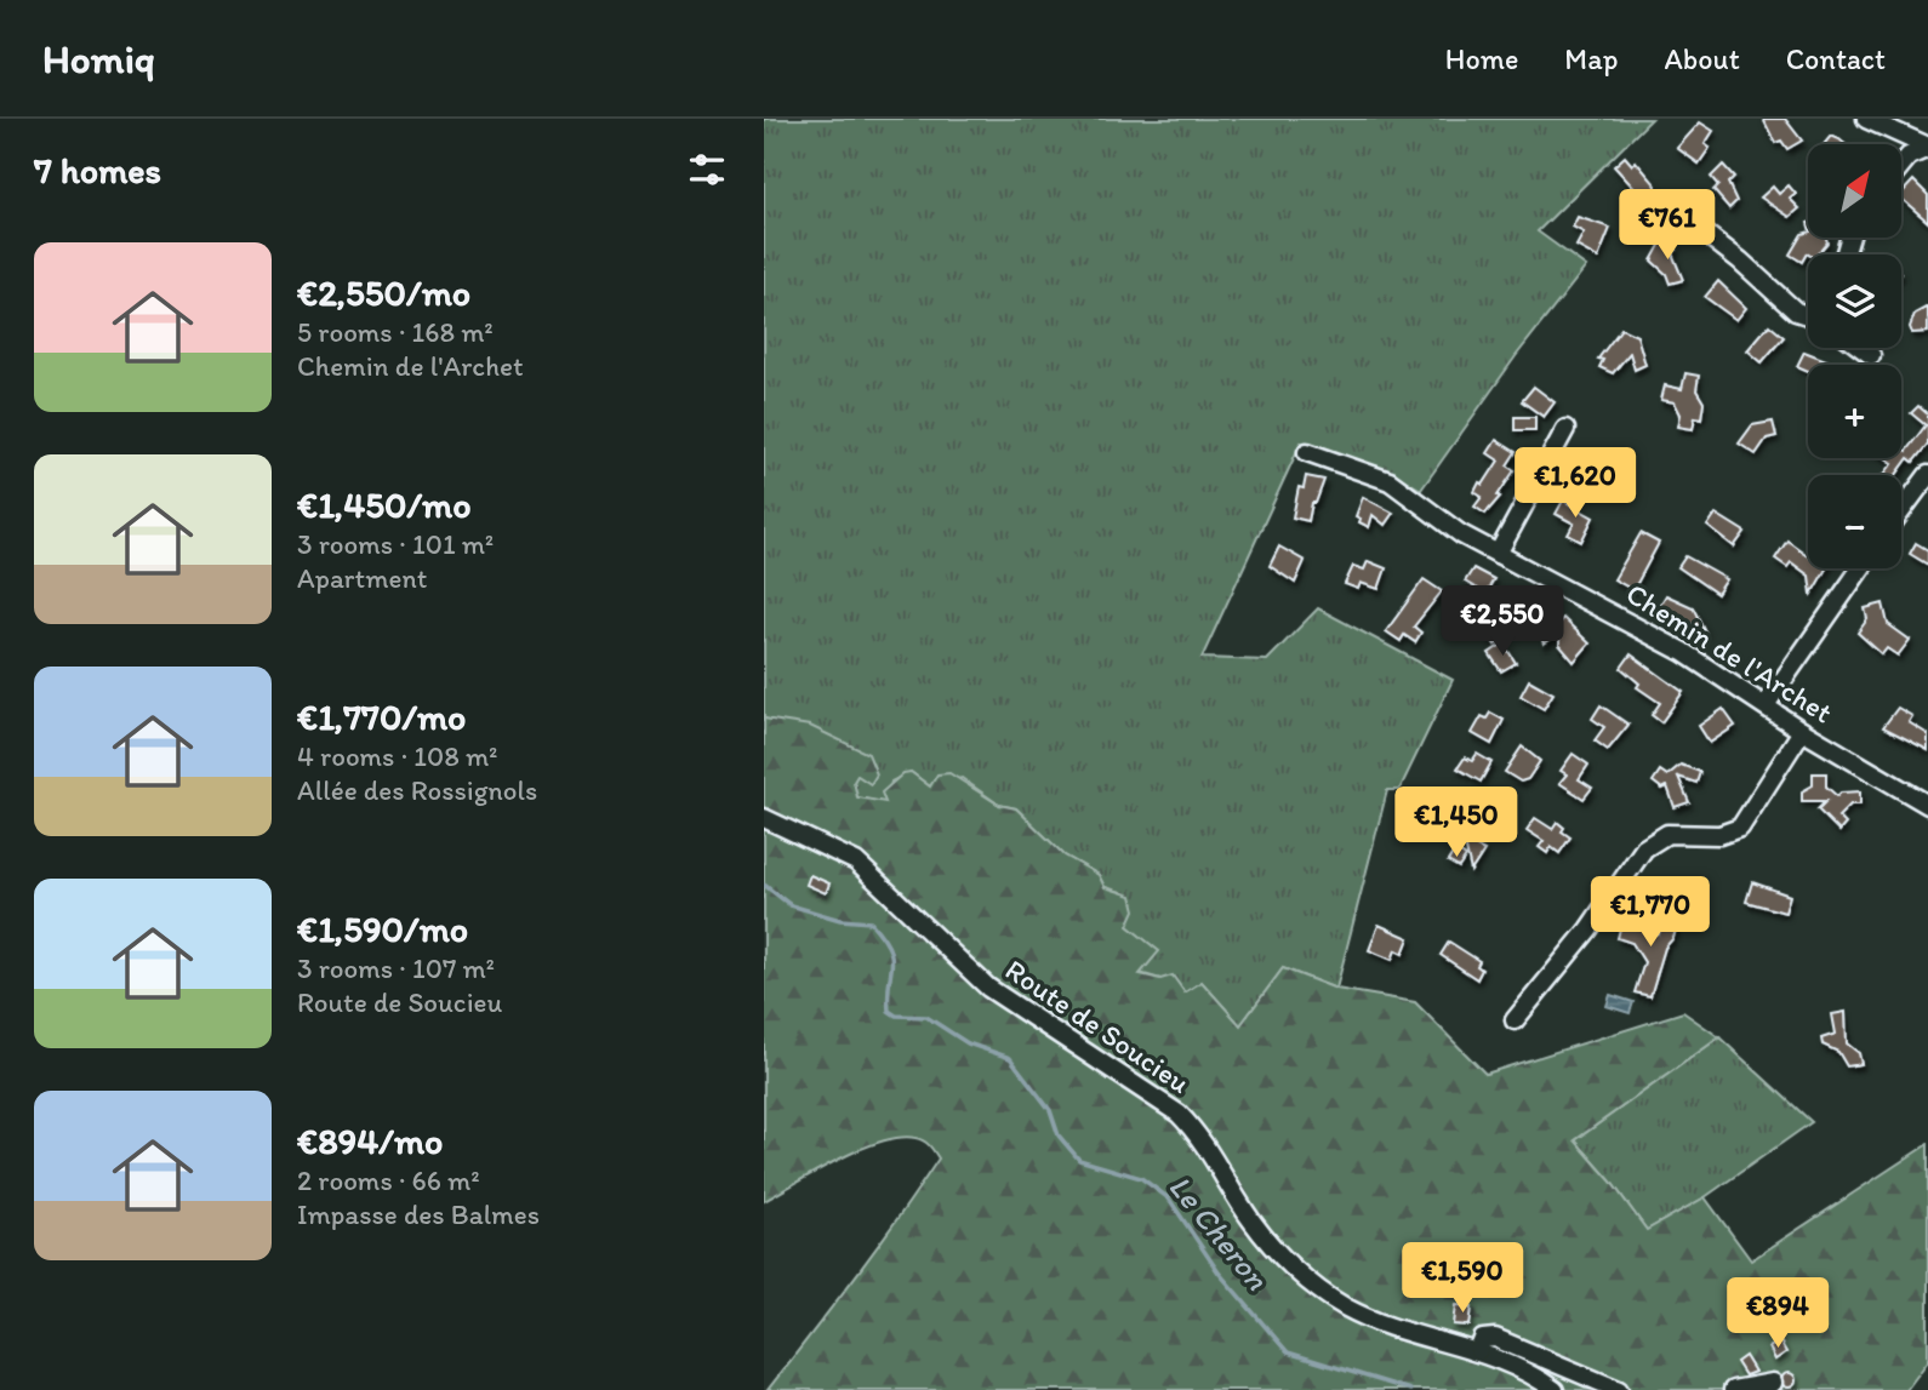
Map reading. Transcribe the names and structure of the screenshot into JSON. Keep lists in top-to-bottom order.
{
  "streets": {
    "street": ["Chemin de l'Archet", "Route de Soucieu"]
  },
  "water": ["Le Cheron"],
  "north": "top right",
  "page": {
    "header": "Homiq",
    "nav": [
      "Home",
      "Map",
      "About",
      "Contact"
    ],
    "heading": "7 homes",
    "map_buttons": ["+", "−"],
    "price": [
      "€761",
      "€1,620",
      "€2,550",
      "€1,450",
      "€1,770",
      "€1,590",
      "€894"
    ],
    "list": [
      {
        "name": "€2,550/mo",
        "note": "5 rooms · 168 m² · Chemin de l'Archet"
      },
      {
        "name": "€1,450/mo",
        "note": "3 rooms · 101 m² · Apartment"
      },
      {
        "name": "€1,770/mo",
        "note": "4 rooms · 108 m² · Allée des Rossignols"
      },
      {
        "name": "€1,590/mo",
        "note": "3 rooms · 107 m² · Route de Soucieu"
      },
      {
        "name": "€894/mo",
        "note": "2 rooms · 66 m² · Impasse des Balmes"
      }
    ]
  }
}
